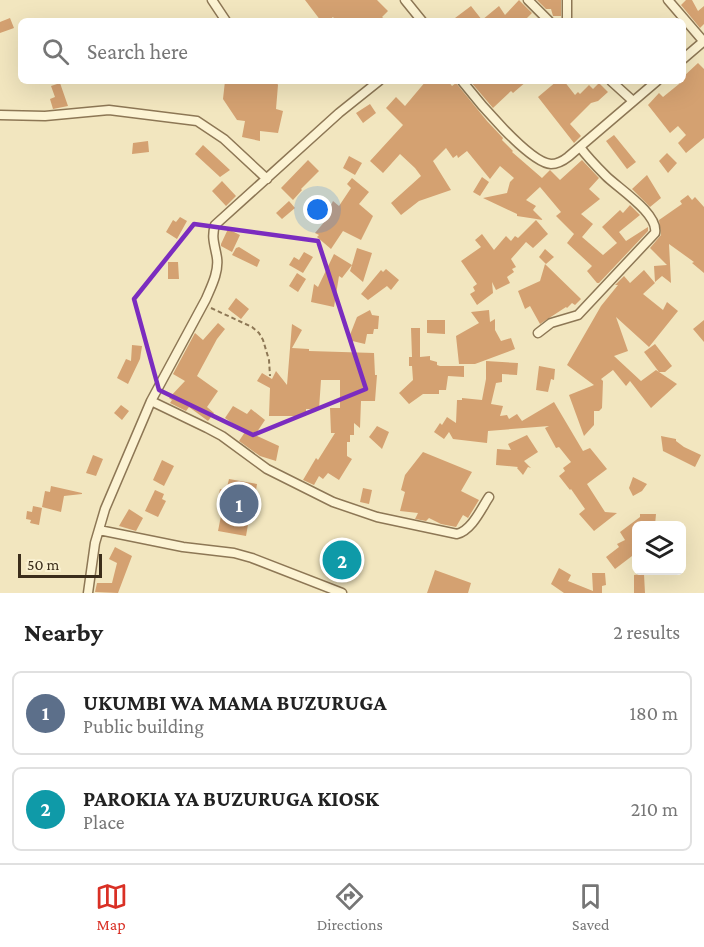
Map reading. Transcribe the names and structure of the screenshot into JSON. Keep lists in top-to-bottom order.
{
  "scale_bar": "50 m",
  "page": {
    "search": "Search here",
    "pins": ["1", "2"],
    "scale": "50 m",
    "heading": ["Nearby", "2 results"],
    "list": [
      {
        "mark": "1",
        "name": "UKUMBI WA MAMA BUZURUGA",
        "note": "Public building",
        "value": "180 m"
      },
      {
        "mark": "2",
        "name": "PAROKIA YA BUZURUGA KIOSK",
        "note": "Place",
        "value": "210 m"
      }
    ],
    "nav": ["Map", "Directions", "Saved"]
  }
}
